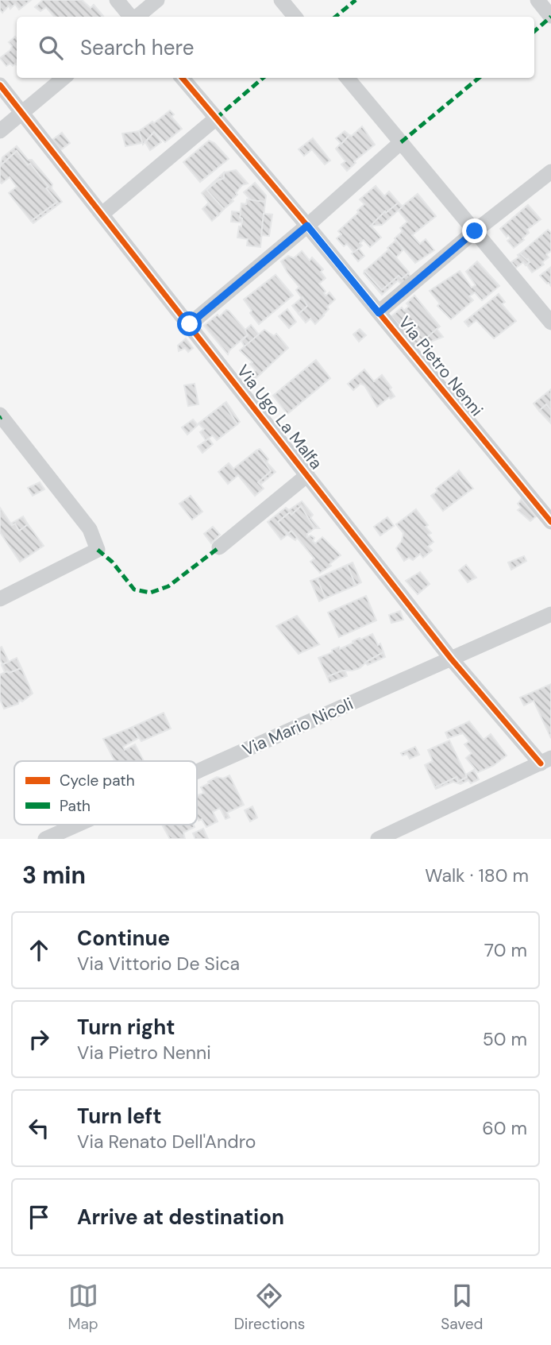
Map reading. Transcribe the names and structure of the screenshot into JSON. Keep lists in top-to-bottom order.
{
  "streets": {
    "street": ["Via Pietro Nenni", "Via Ugo La Malfa", "Via Mario Nicoli"]
  },
  "crossings": [
    ["Via Ugo La Malfa", "Via Mario Nicoli"]
  ],
  "legend": ["Cycle path", "Path"],
  "page": {
    "search": "Search here",
    "heading": ["3 min", "Walk · 180 m"],
    "list": [
      ["Continue", "Via Vittorio De Sica", "70 m"],
      ["Turn right", "Via Pietro Nenni", "50 m"],
      ["Turn left", "Via Renato Dell'Andro", "60 m"],
      "Arrive at destination"
    ],
    "nav": ["Map", "Directions", "Saved"]
  }
}
